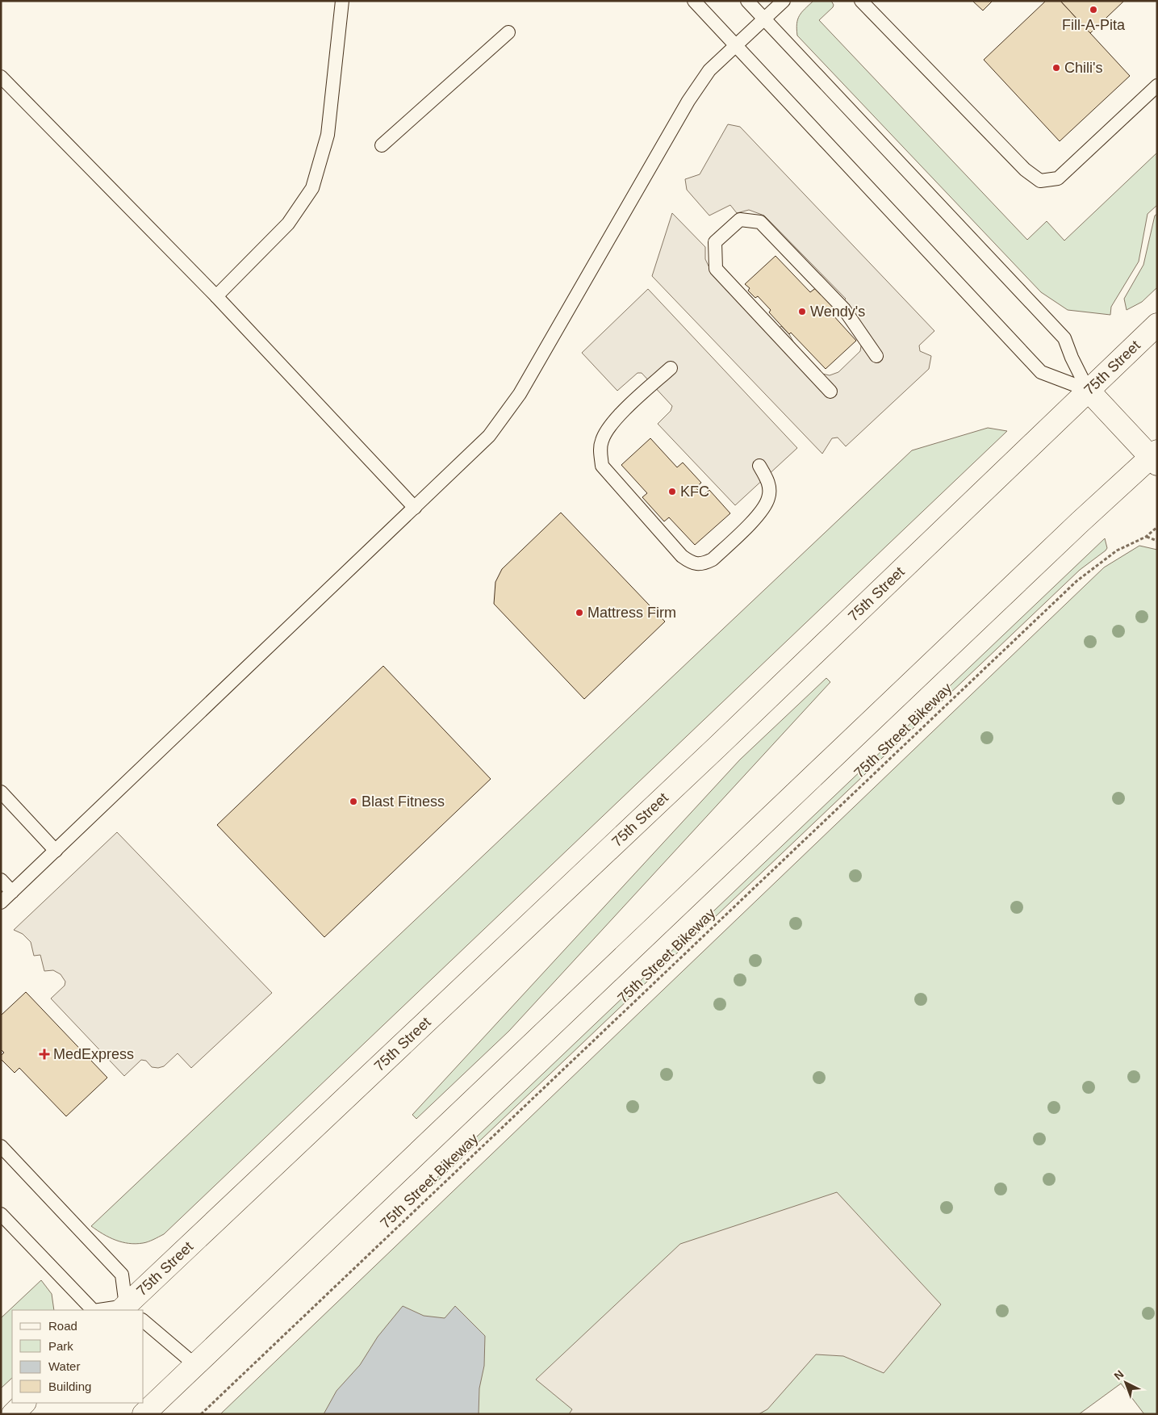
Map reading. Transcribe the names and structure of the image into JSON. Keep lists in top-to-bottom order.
{
  "streets": {
    "main road": ["75th Street"],
    "path": ["75th Street Bikeway"]
  },
  "places": {
    "other": [
      "Fill-A-Pita",
      "Chili's",
      "Wendy's",
      "KFC",
      "Mattress Firm",
      "Blast Fitness"
    ],
    "health": ["MedExpress"]
  },
  "legend": [
    "Road",
    "Park",
    "Water",
    "Building"
  ],
  "north": "top left"
}
